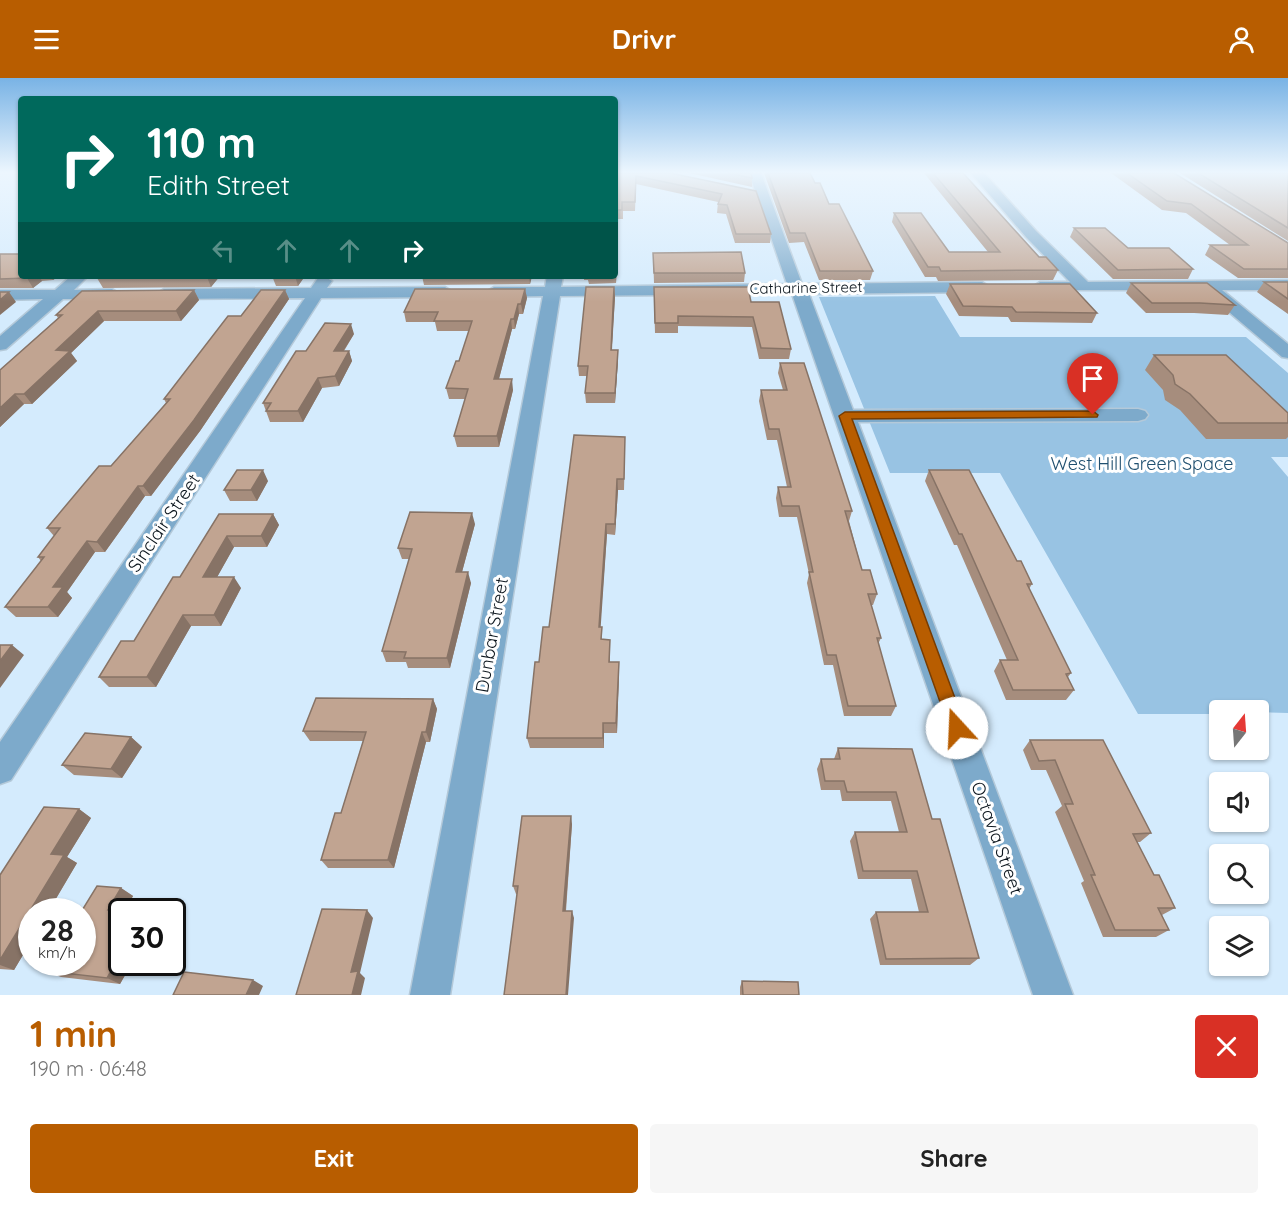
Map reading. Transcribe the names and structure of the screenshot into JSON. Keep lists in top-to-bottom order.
{
  "streets": {
    "street": [
      "Catharine Street",
      "Sinclair Street",
      "Dunbar Street",
      "Octavia Street"
    ]
  },
  "crossings": [
    ["Catharine Street", "Dunbar Street"],
    ["Catharine Street", "Octavia Street"]
  ],
  "parks": ["West Hill Green Space"],
  "north": "top",
  "page": {
    "header": "Drivr",
    "turn": ["110 m", "Edith Street"],
    "speed": "28 km/h",
    "limit": "30",
    "heading": ["1 min", "190 m · 06:48"],
    "buttons": ["Exit", "Share"]
  }
}
